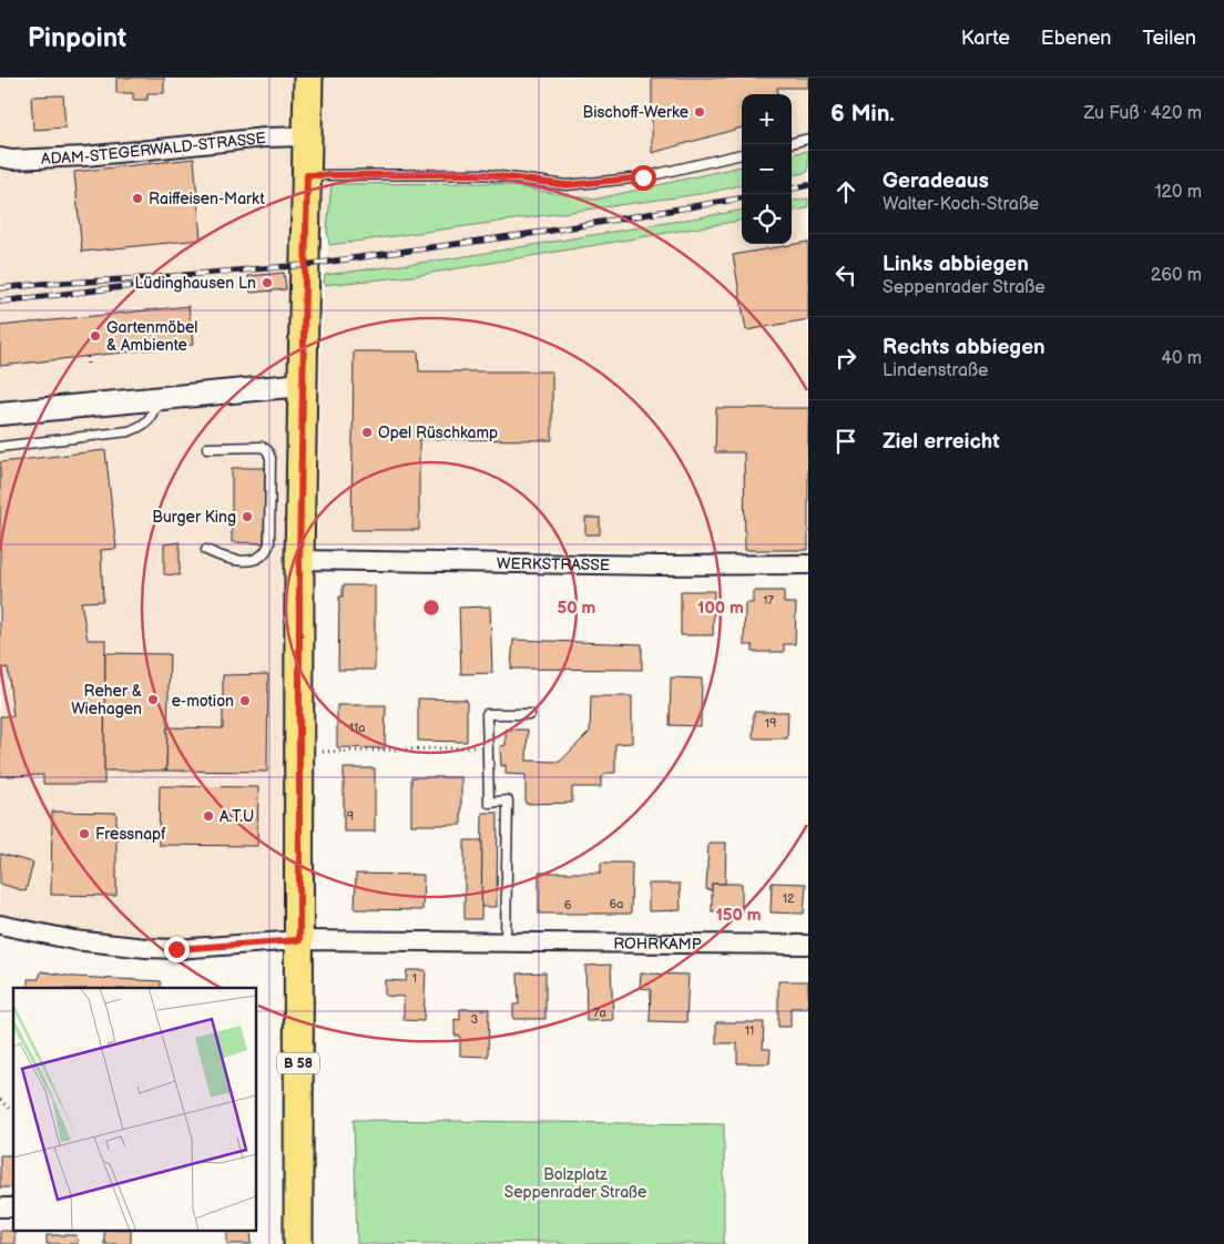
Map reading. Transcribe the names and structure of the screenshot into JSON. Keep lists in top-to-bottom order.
{
  "streets": {
    "main road": ["B 58"],
    "street": ["ADAM-STEGERWALD-STRASSE", "WERKSTRASSE", "ROHRKAMP"]
  },
  "crossings": [
    ["ADAM-STEGERWALD-STRASSE", "B 58"],
    ["WERKSTRASSE", "B 58"],
    ["ROHRKAMP", "B 58"]
  ],
  "parks": ["Bolzplatz Seppenrader Straße"],
  "places": [
    "Bischoff-Werke",
    "Raiffeisen-Markt",
    "Lüdinghausen Ln",
    "Gartenmöbel & Ambiente",
    "Opel Rüschkamp",
    "Burger King",
    "Reher & Wiehagen",
    "e-motion",
    "A.T.U",
    "Fressnapf"
  ],
  "house_numbers": [
    "17",
    "19",
    "11a",
    "9",
    "12",
    "6a",
    "6",
    "1",
    "7a",
    "3",
    "11"
  ],
  "page": {
    "header": "Pinpoint",
    "nav": ["Karte", "Ebenen", "Teilen"],
    "heading": ["6 Min.", "Zu Fuß · 420 m"],
    "map_buttons": ["+", "−"],
    "list": [
      ["Geradeaus", "Walter-Koch-Straße", "120 m"],
      ["Links abbiegen", "Seppenrader Straße", "260 m"],
      ["Rechts abbiegen", "Lindenstraße", "40 m"],
      "Ziel erreicht"
    ]
  },
  "rings": ["50 m", "100 m", "150 m"]
}
